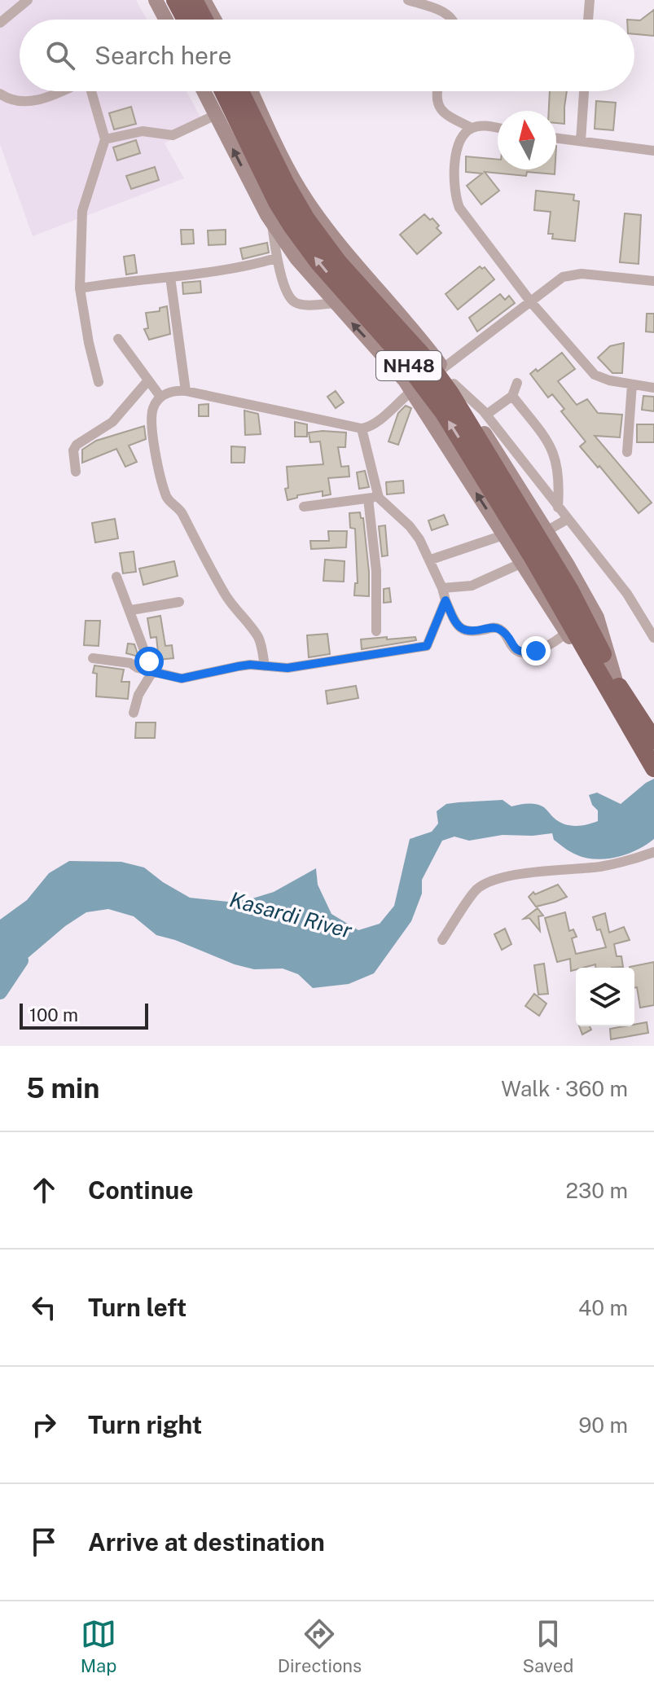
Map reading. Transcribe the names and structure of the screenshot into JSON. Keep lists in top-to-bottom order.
{
  "streets": {
    "highway": ["NH48"]
  },
  "water": ["Kasardi River"],
  "scale_bar": "100 m",
  "north": "top",
  "page": {
    "search": "Search here",
    "scale": "100 m",
    "heading": ["5 min", "Walk · 360 m"],
    "list": [
      ["Continue", "230 m"],
      ["Turn left", "40 m"],
      ["Turn right", "90 m"],
      "Arrive at destination"
    ],
    "nav": ["Map", "Directions", "Saved"]
  }
}
